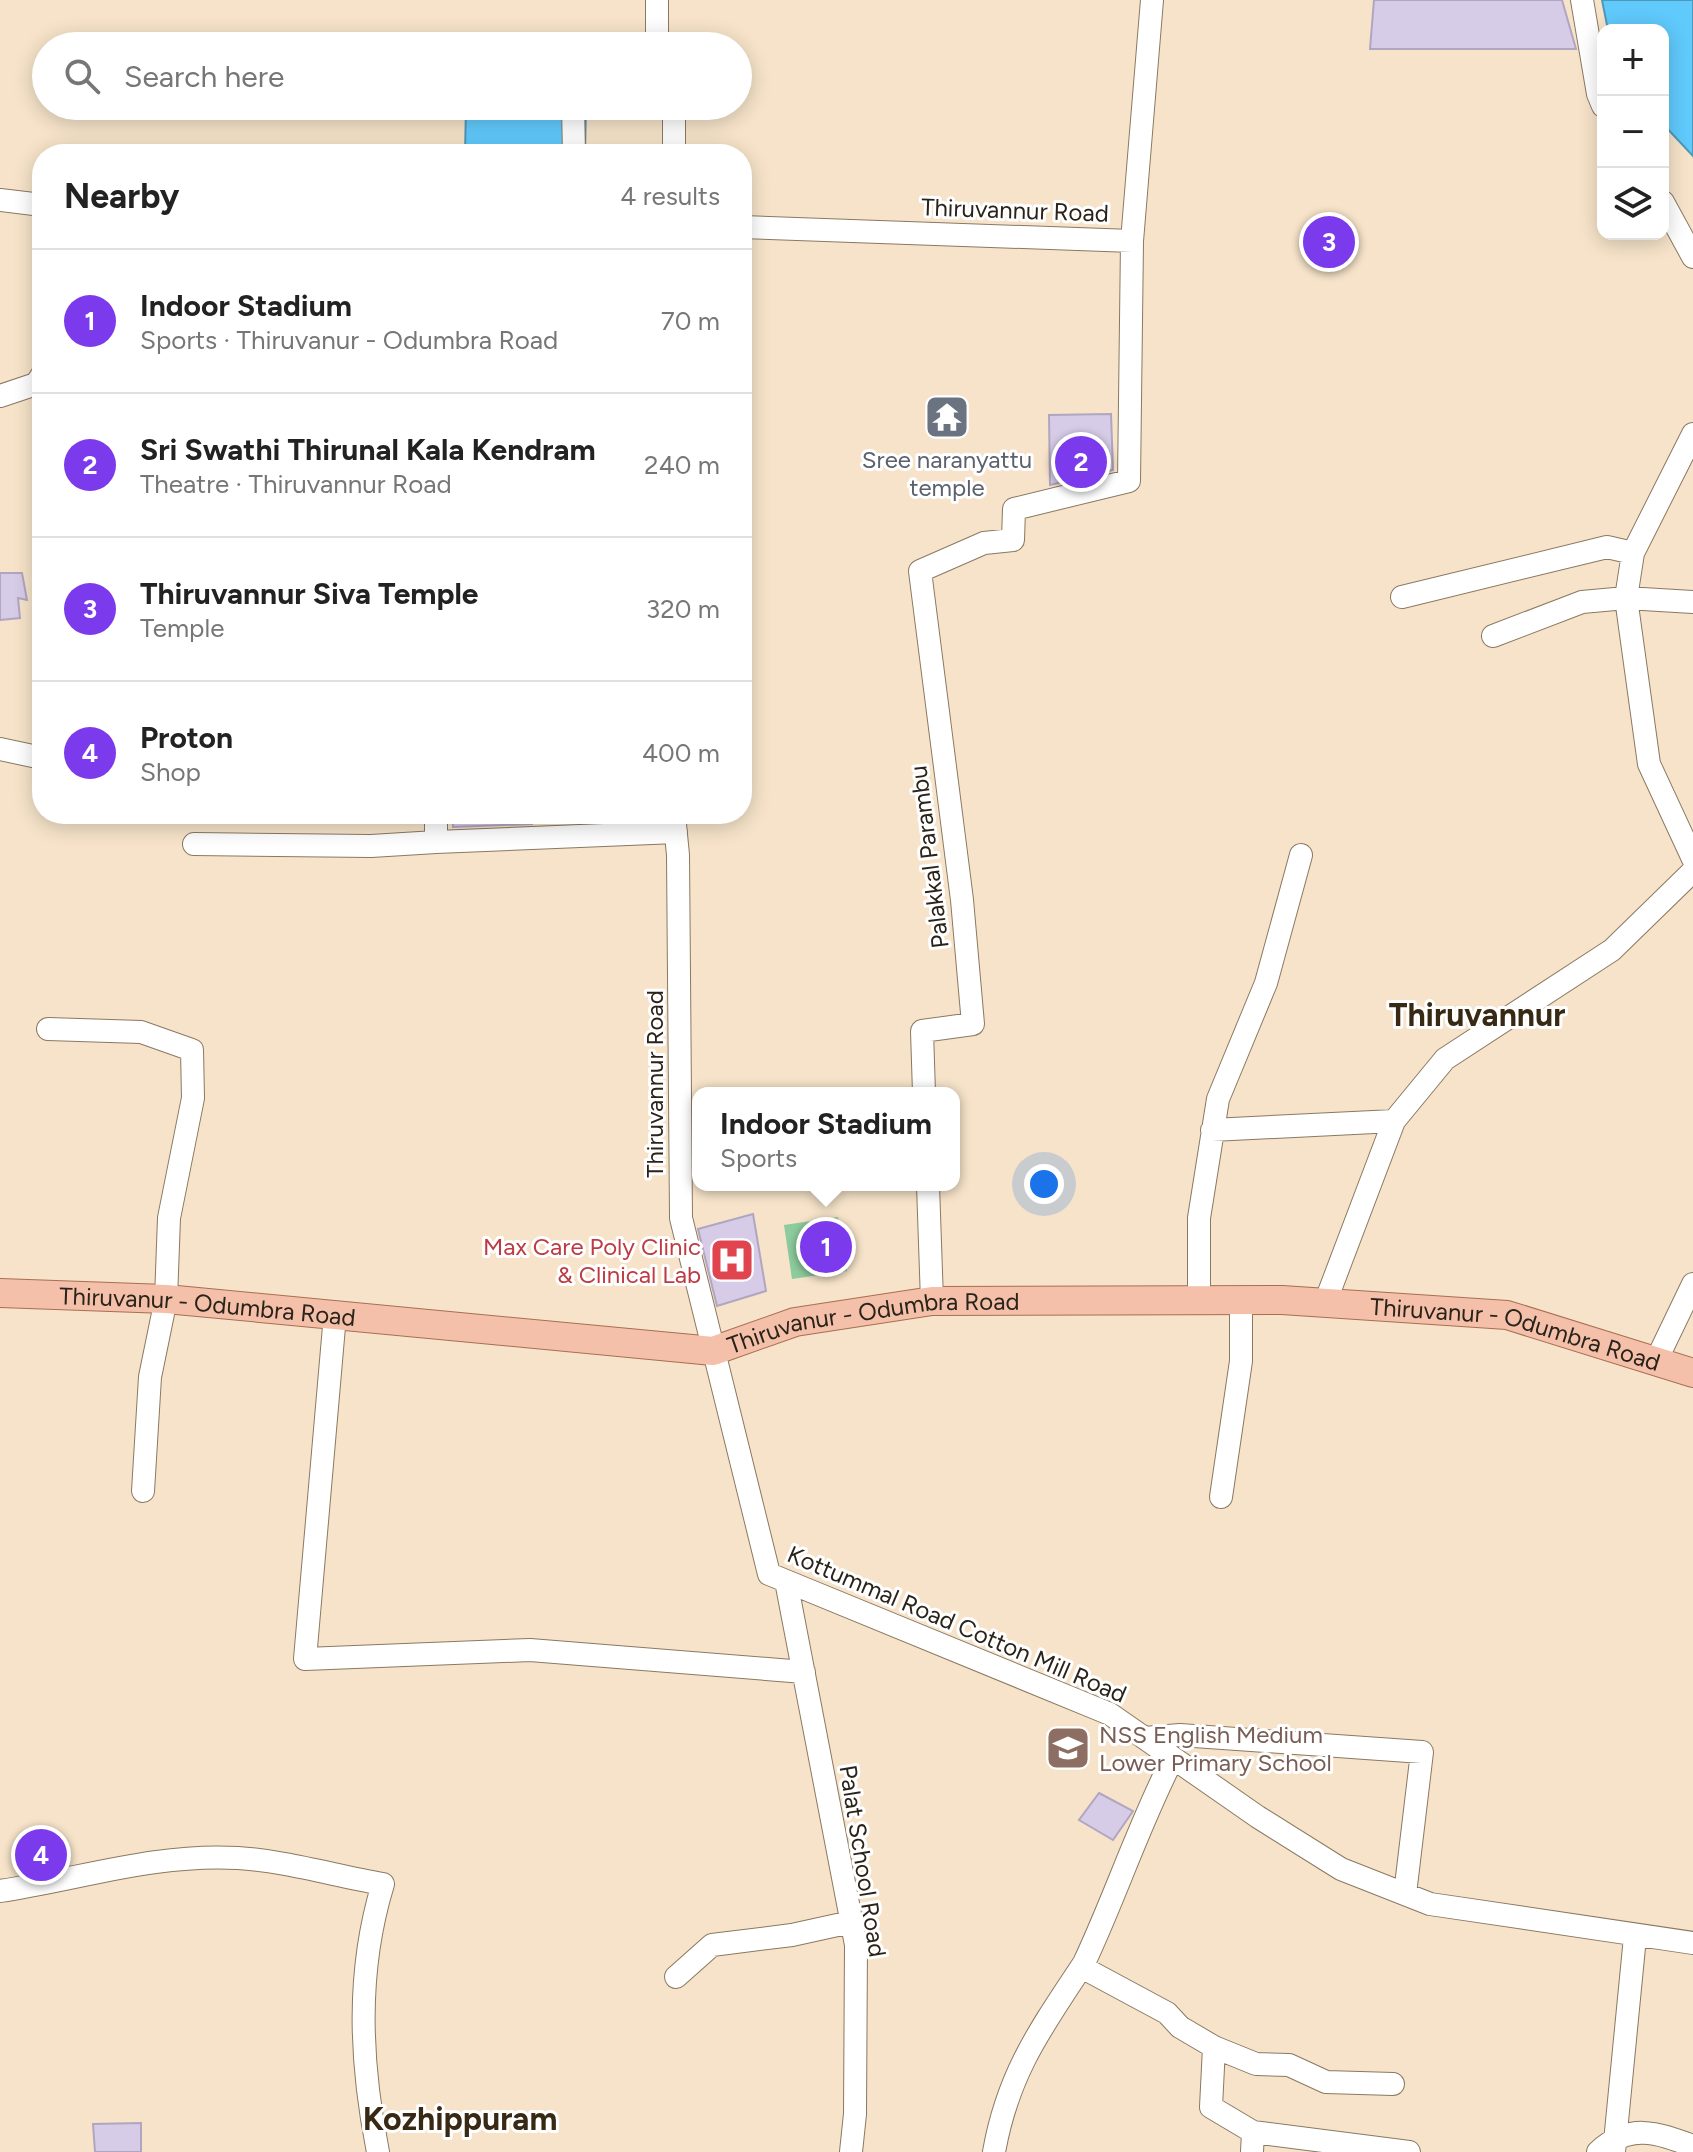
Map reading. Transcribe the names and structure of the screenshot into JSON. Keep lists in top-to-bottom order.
{
  "streets": {
    "main road": ["Thiruvanur - Odumbra Road"],
    "street": [
      "Thiruvannur Road",
      "Palakkal Parambu",
      "Kottummal Road Cotton Mill Road",
      "Palat School Road"
    ]
  },
  "crossings": [
    ["Thiruvannur Road", "Palakkal Parambu"],
    ["Thiruvannur Road", "Thiruvanur - Odumbra Road"],
    ["Thiruvannur Road", "Kottummal Road Cotton Mill Road"],
    ["Thiruvanur - Odumbra Road", "Kottummal Road Cotton Mill Road"],
    ["Kottummal Road Cotton Mill Road", "Palat School Road"]
  ],
  "districts": ["Thiruvannur", "Kozhippuram"],
  "places": {
    "temple": ["Sree naranyattu temple"],
    "hospital": ["Max Care Poly Clinic & Clinical Lab"],
    "school or university": ["NSS English Medium Lower Primary School"]
  },
  "page": {
    "map_buttons": ["+", "−"],
    "search": "Search here",
    "heading": ["Nearby", "4 results"],
    "pins": [
      "3",
      "2",
      "1",
      "4"
    ],
    "list": [
      {
        "mark": "1",
        "name": "Indoor Stadium",
        "note": "Sports · Thiruvanur - Odumbra Road",
        "value": "70 m"
      },
      {
        "mark": "2",
        "name": "Sri Swathi Thirunal Kala Kendram",
        "note": "Theatre · Thiruvannur Road",
        "value": "240 m"
      },
      {
        "mark": "3",
        "name": "Thiruvannur Siva Temple",
        "note": "Temple",
        "value": "320 m"
      },
      {
        "mark": "4",
        "name": "Proton",
        "note": "Shop",
        "value": "400 m"
      }
    ],
    "popup": ["Indoor Stadium", "Sports"]
  }
}
